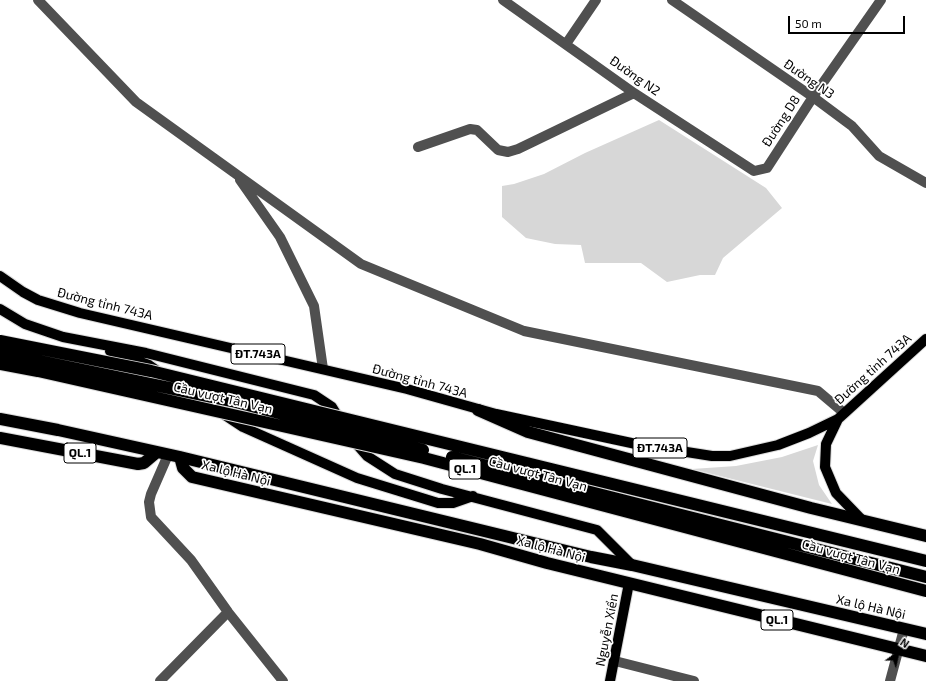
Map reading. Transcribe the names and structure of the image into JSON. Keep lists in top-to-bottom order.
{
  "streets": {
    "highway": ["Cầu vượt Tân Vạn", "QL.1", "Xa lộ Hà Nội"],
    "main road": ["Đường tỉnh 743A", "ĐT.743A", "Nguyễn Xiển"],
    "street": ["Đường N2", "Đường N3", "Đường D8"]
  },
  "crossings": [
    ["Đường N2", "Đường D8"],
    ["Đường N3", "Đường D8"],
    ["ĐT.743A", "Xa lộ Hà Nội"],
    ["QL.1", "Xa lộ Hà Nội"],
    ["Xa lộ Hà Nội", "Nguyễn Xiển"]
  ],
  "scale_bar": "50 m",
  "north": "top right"
}
